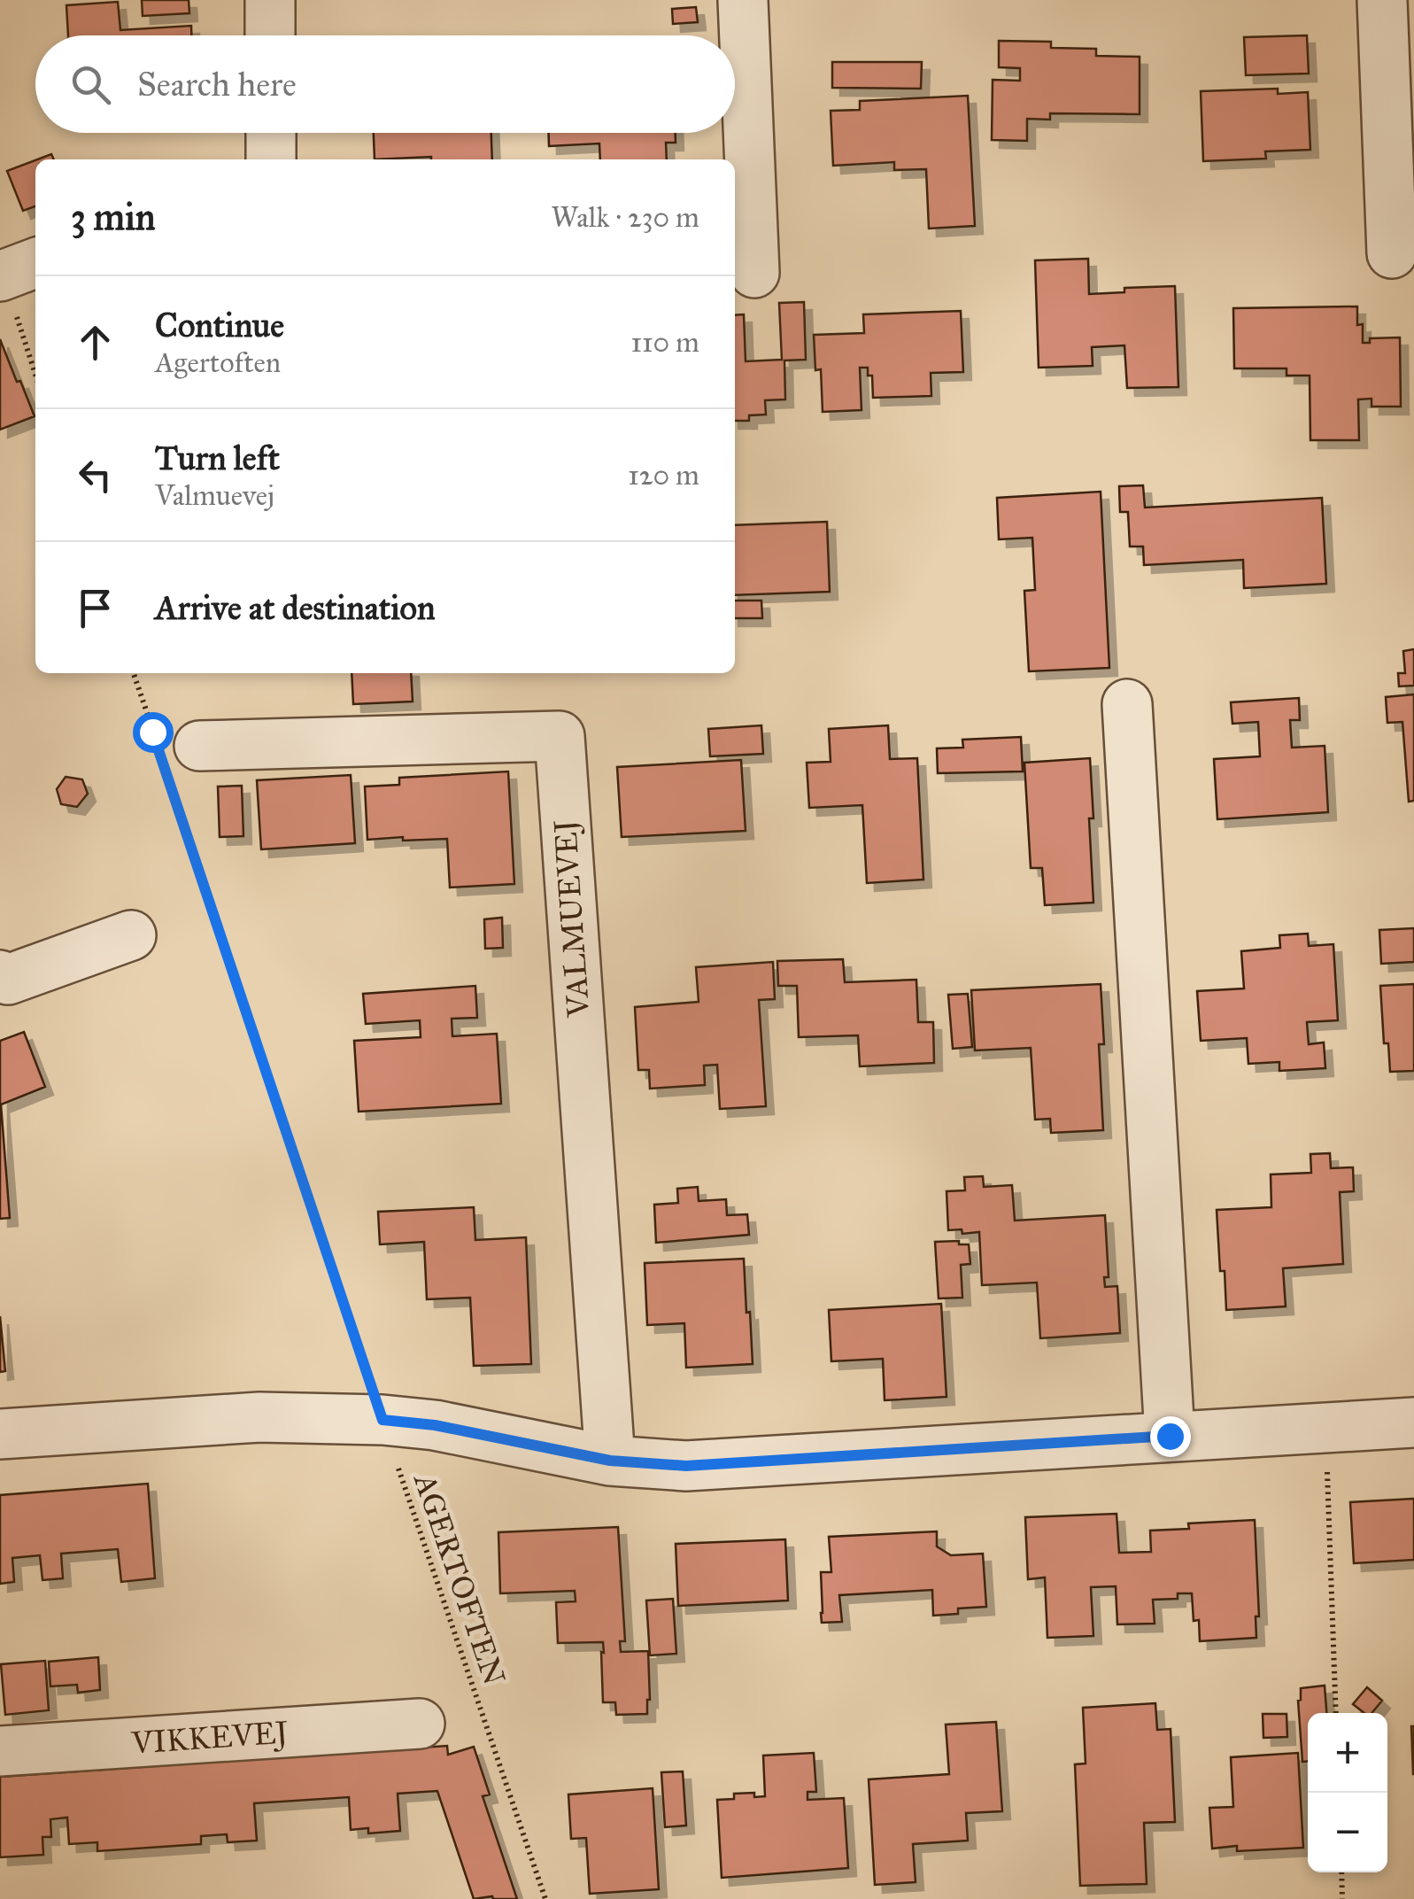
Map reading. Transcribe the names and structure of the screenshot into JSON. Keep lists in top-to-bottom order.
{
  "streets": {
    "street": ["VALMUEVEJ", "VIKKEVEJ"],
    "path": ["AGERTOFTEN"]
  },
  "crossings": [
    ["VALMUEVEJ", "AGERTOFTEN"]
  ],
  "page": {
    "search": "Search here",
    "heading": ["3 min", "Walk · 230 m"],
    "list": [
      ["Continue", "Agertoften", "110 m"],
      ["Turn left", "Valmuevej", "120 m"],
      "Arrive at destination"
    ],
    "map_buttons": ["+", "−"]
  }
}
